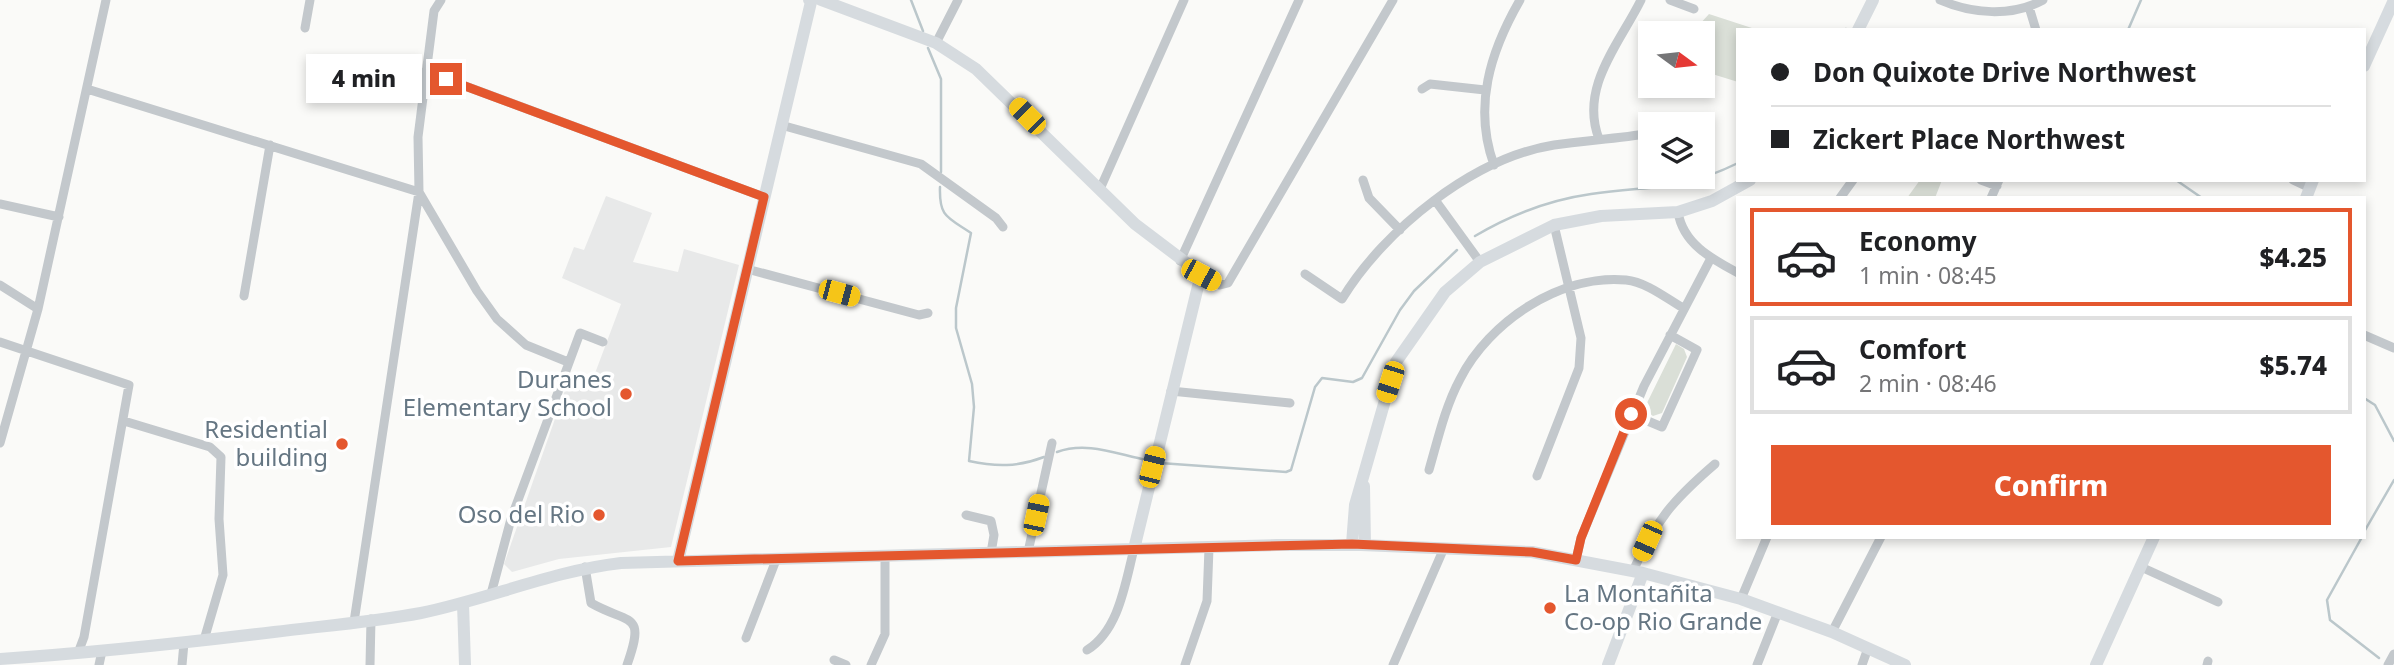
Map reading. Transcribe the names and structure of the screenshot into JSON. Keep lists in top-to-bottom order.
{
  "places": [
    "Duranes Elementary School",
    "Residential building",
    "Oso del Rio",
    "La Montañita Co-op Rio Grande"
  ],
  "north": "right",
  "page": {
    "banner": ["Don Quixote Drive Northwest", "Zickert Place Northwest"],
    "bubble": "4 min",
    "list": [
      {
        "name": "Economy",
        "note": "1 min · 08:45",
        "value": "$4.25"
      },
      {
        "name": "Comfort",
        "note": "2 min · 08:46",
        "value": "$5.74"
      }
    ],
    "buttons": "Confirm"
  }
}
